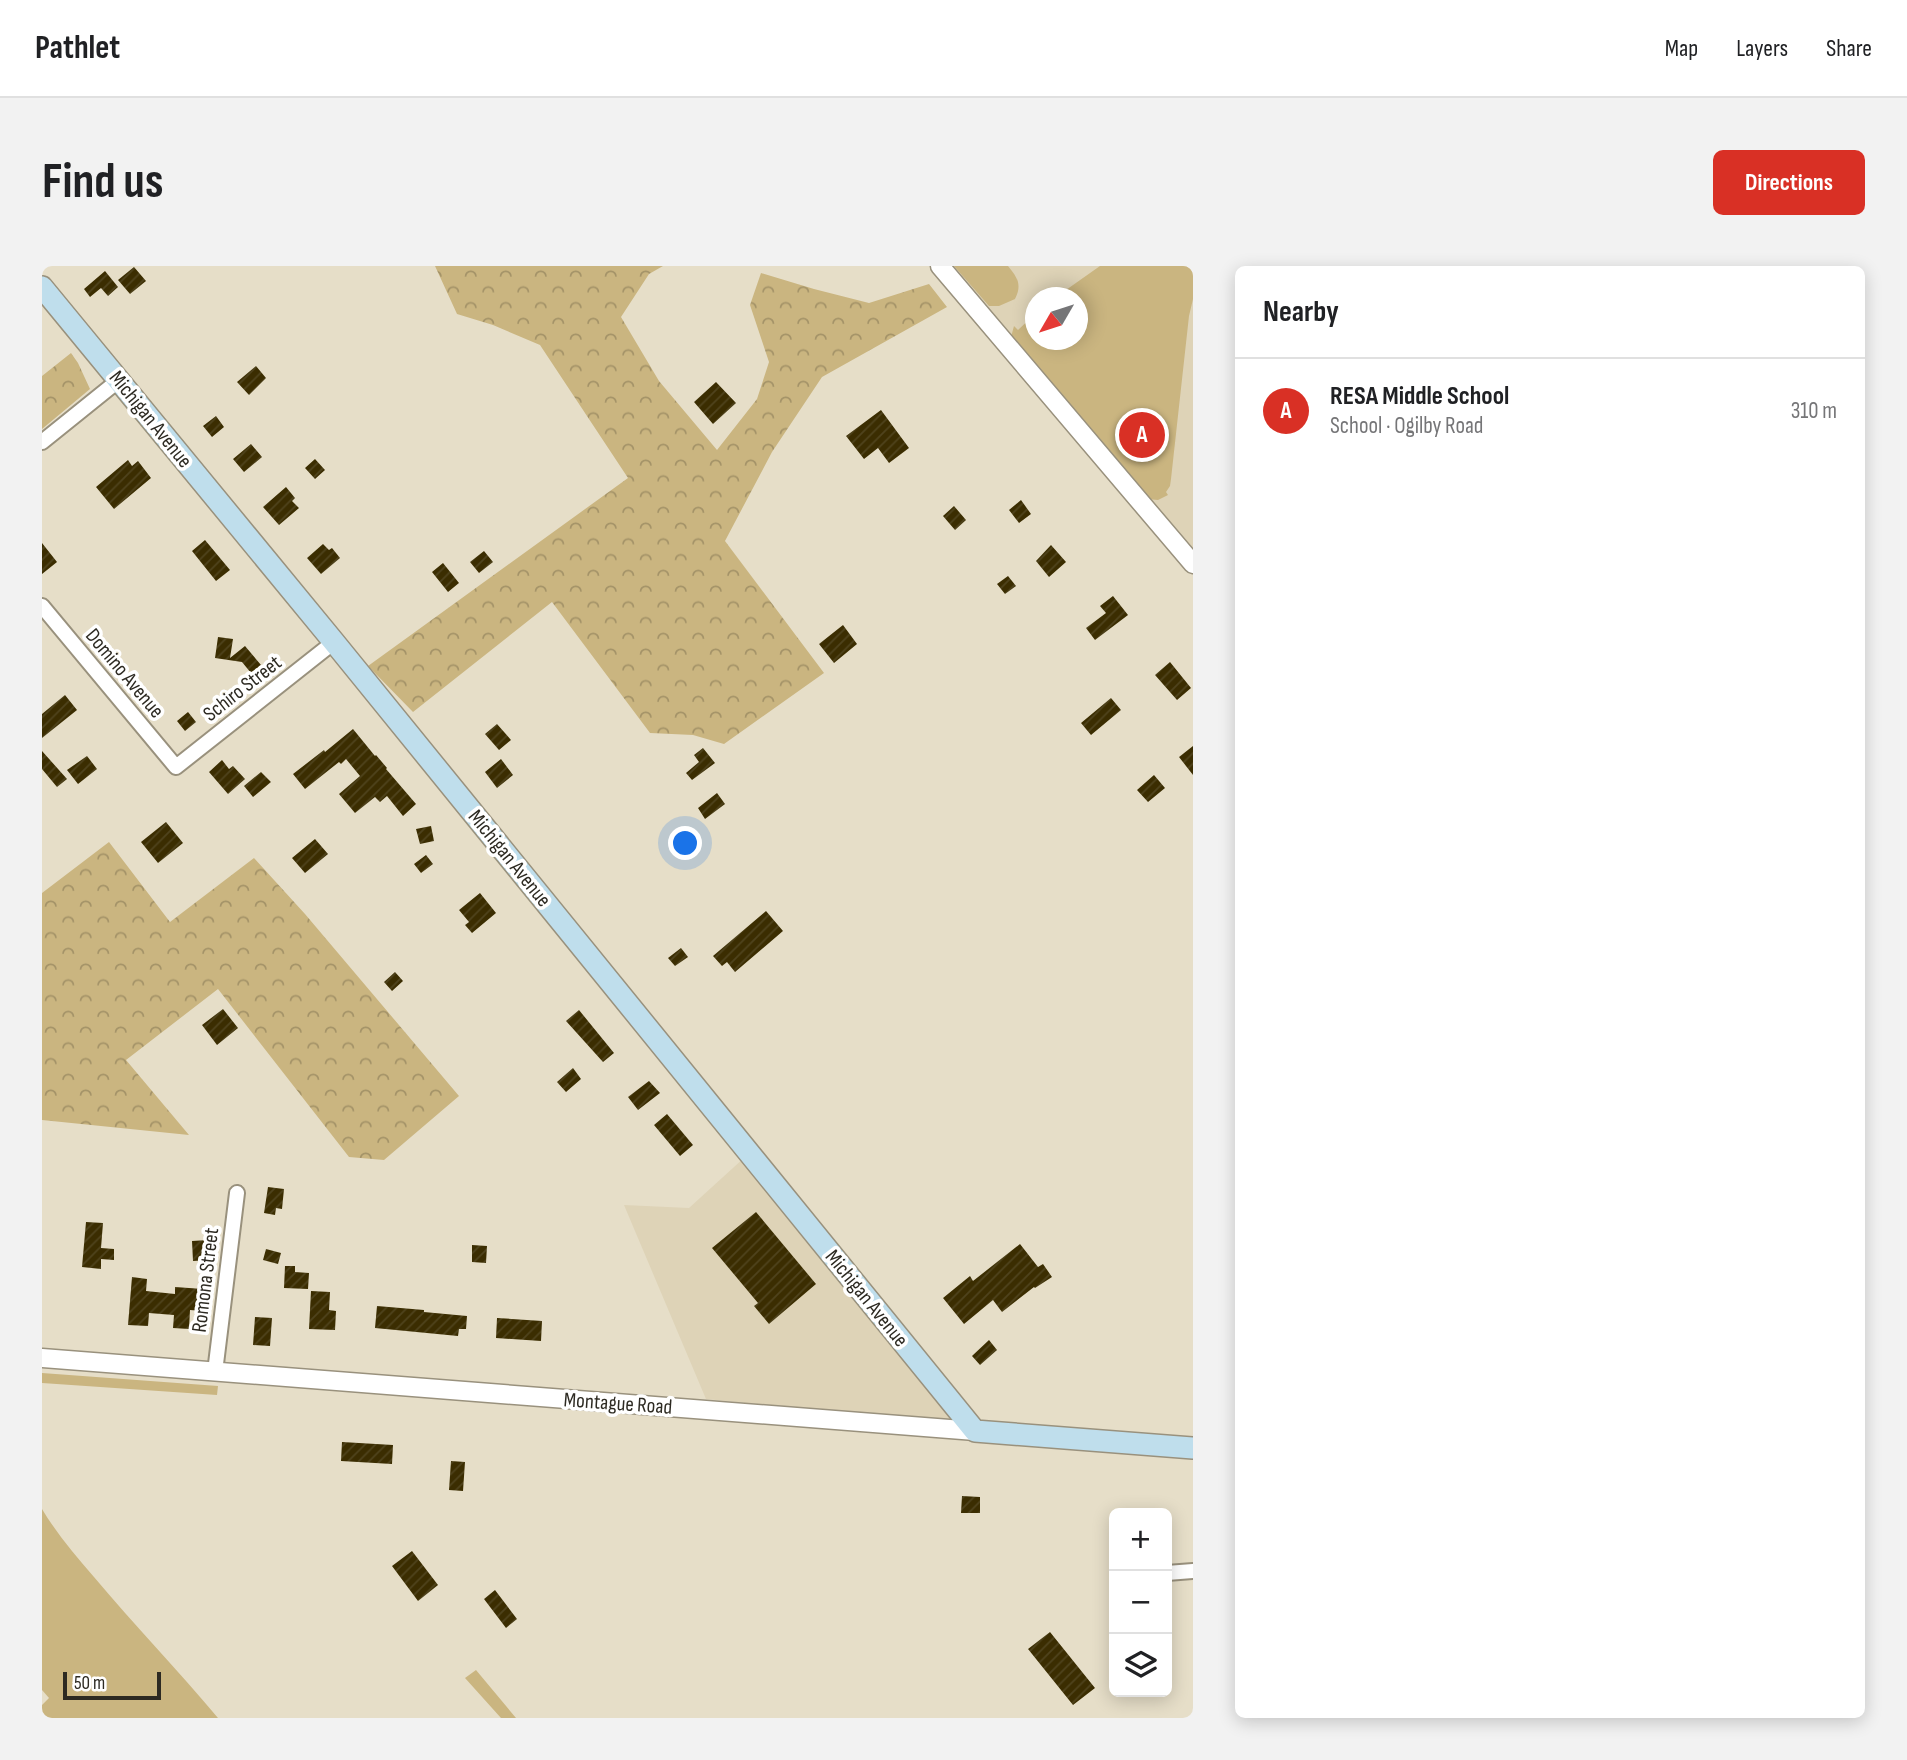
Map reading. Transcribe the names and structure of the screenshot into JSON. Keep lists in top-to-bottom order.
{
  "streets": {
    "main road": ["Michigan Avenue", "Montague Road"],
    "street": ["Domino Avenue", "Schiro Street", "Romona Street"]
  },
  "crossings": [
    ["Michigan Avenue", "Schiro Street"],
    ["Michigan Avenue", "Montague Road"],
    ["Domino Avenue", "Schiro Street"],
    ["Romona Street", "Montague Road"]
  ],
  "scale_bar": "50 m",
  "north": "bottom left",
  "page": {
    "header": "Pathlet",
    "nav": ["Map", "Layers", "Share"],
    "buttons": "Directions",
    "title": "Find us",
    "heading": "Nearby",
    "list": [
      {
        "mark": "A",
        "name": "RESA Middle School",
        "note": "School · Ogilby Road",
        "value": "310 m"
      }
    ],
    "pins": "A",
    "map_buttons": ["+", "−"],
    "scale": "50 m"
  }
}
